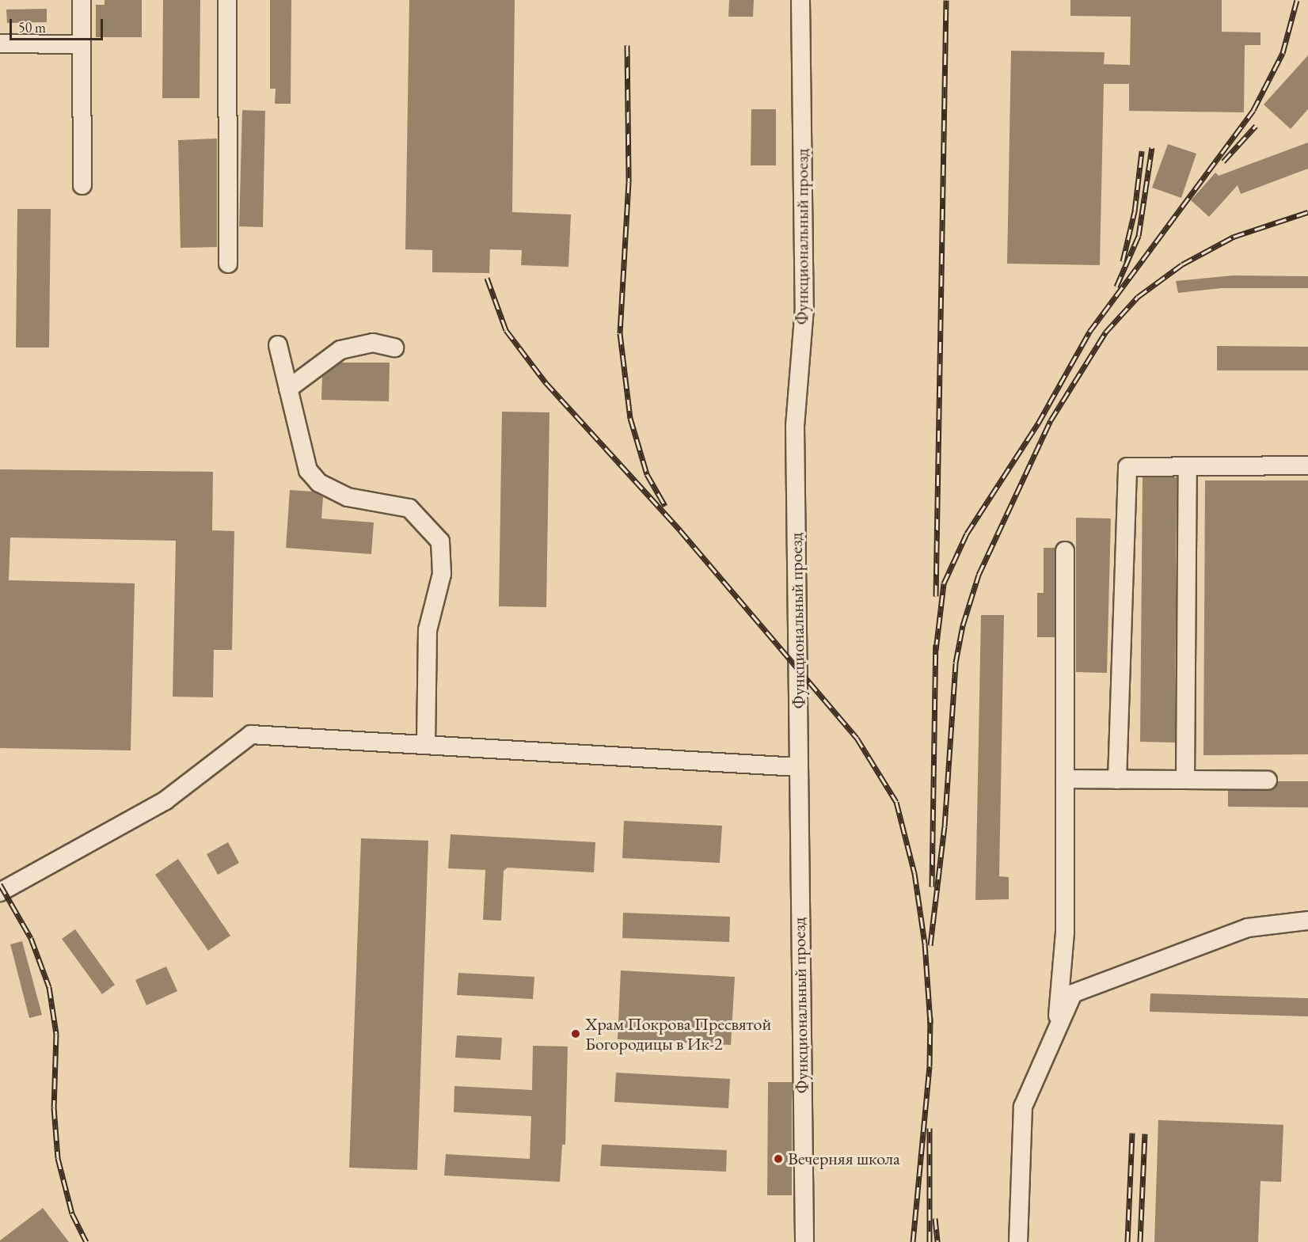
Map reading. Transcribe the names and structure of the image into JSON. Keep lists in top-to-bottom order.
{
  "streets": {
    "street": ["Функциональный проезд"]
  },
  "places": ["Храм Покрова Пресвятой Богородицы в Ик-2", "Вечерняя школа"],
  "scale_bar": "50 m"
}
